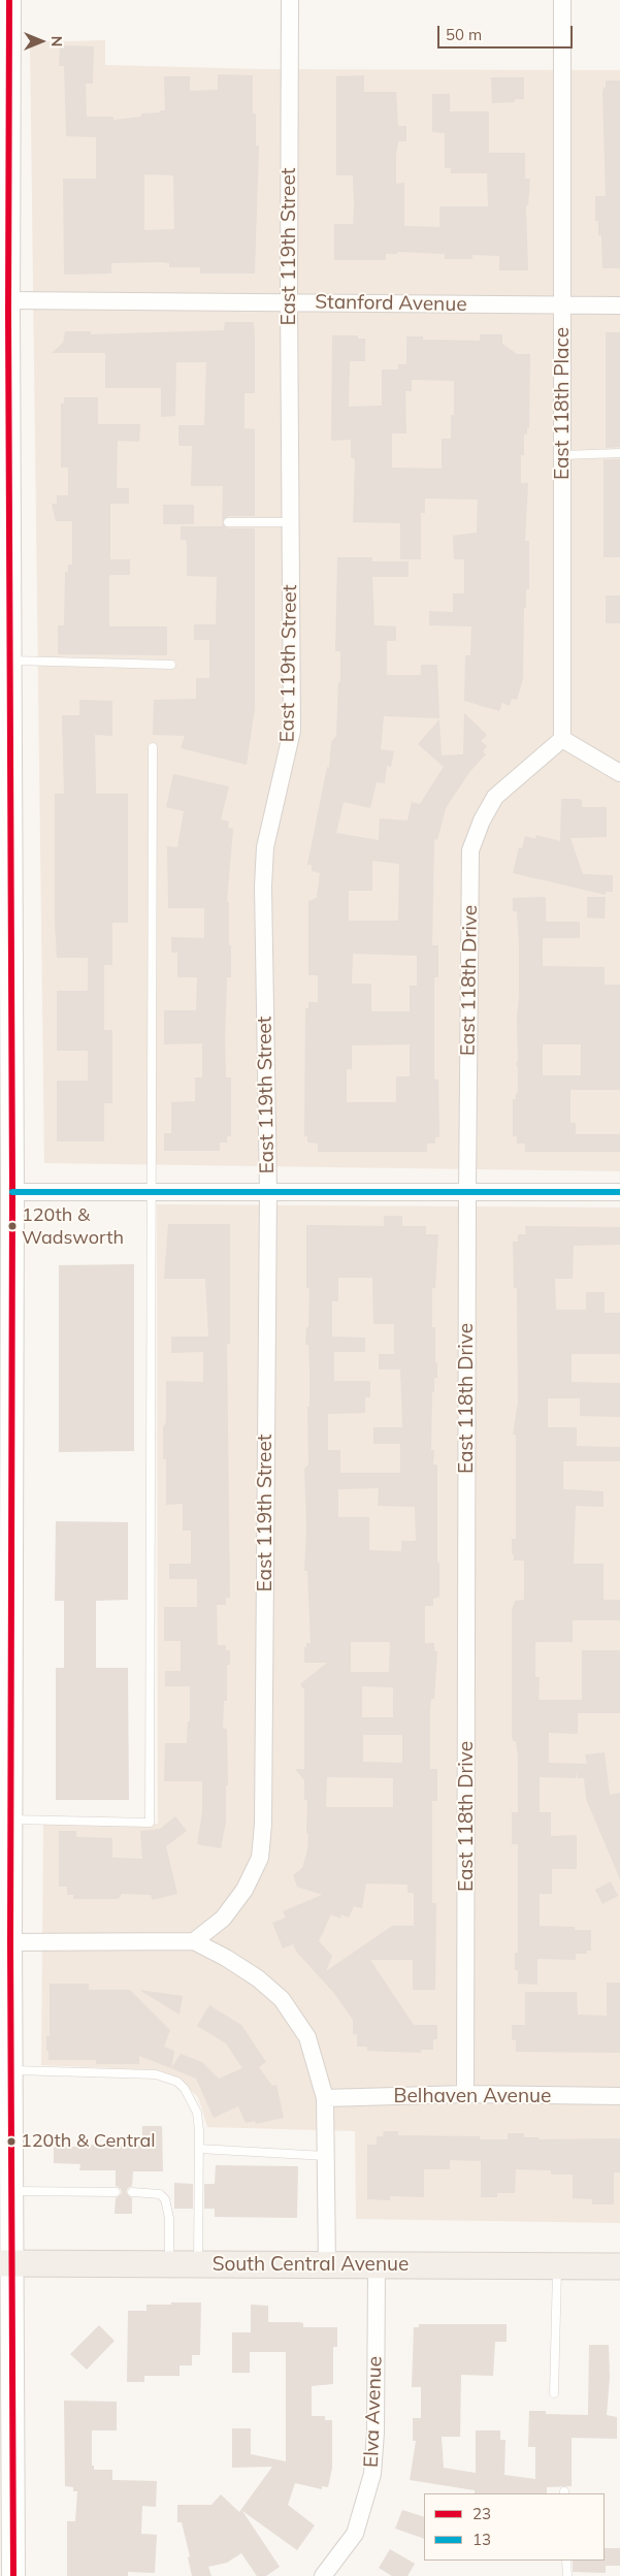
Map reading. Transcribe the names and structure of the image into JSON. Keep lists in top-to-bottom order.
{
  "streets": {
    "main road": ["South Central Avenue"],
    "street": [
      "East 119th Street",
      "Stanford Avenue",
      "East 118th Place",
      "East 118th Drive",
      "Belhaven Avenue",
      "Elva Avenue"
    ]
  },
  "crossings": [
    ["East 119th Street", "Stanford Avenue"],
    ["Stanford Avenue", "East 118th Place"],
    ["East 118th Place", "East 118th Drive"],
    ["East 118th Drive", "Belhaven Avenue"],
    ["South Central Avenue", "Elva Avenue"]
  ],
  "places": ["120th & Wadsworth", "120th & Central"],
  "lines": ["transit line 23", "transit line 13"],
  "legend": ["23", "13"],
  "scale_bar": "50 m",
  "north": "right"
}
